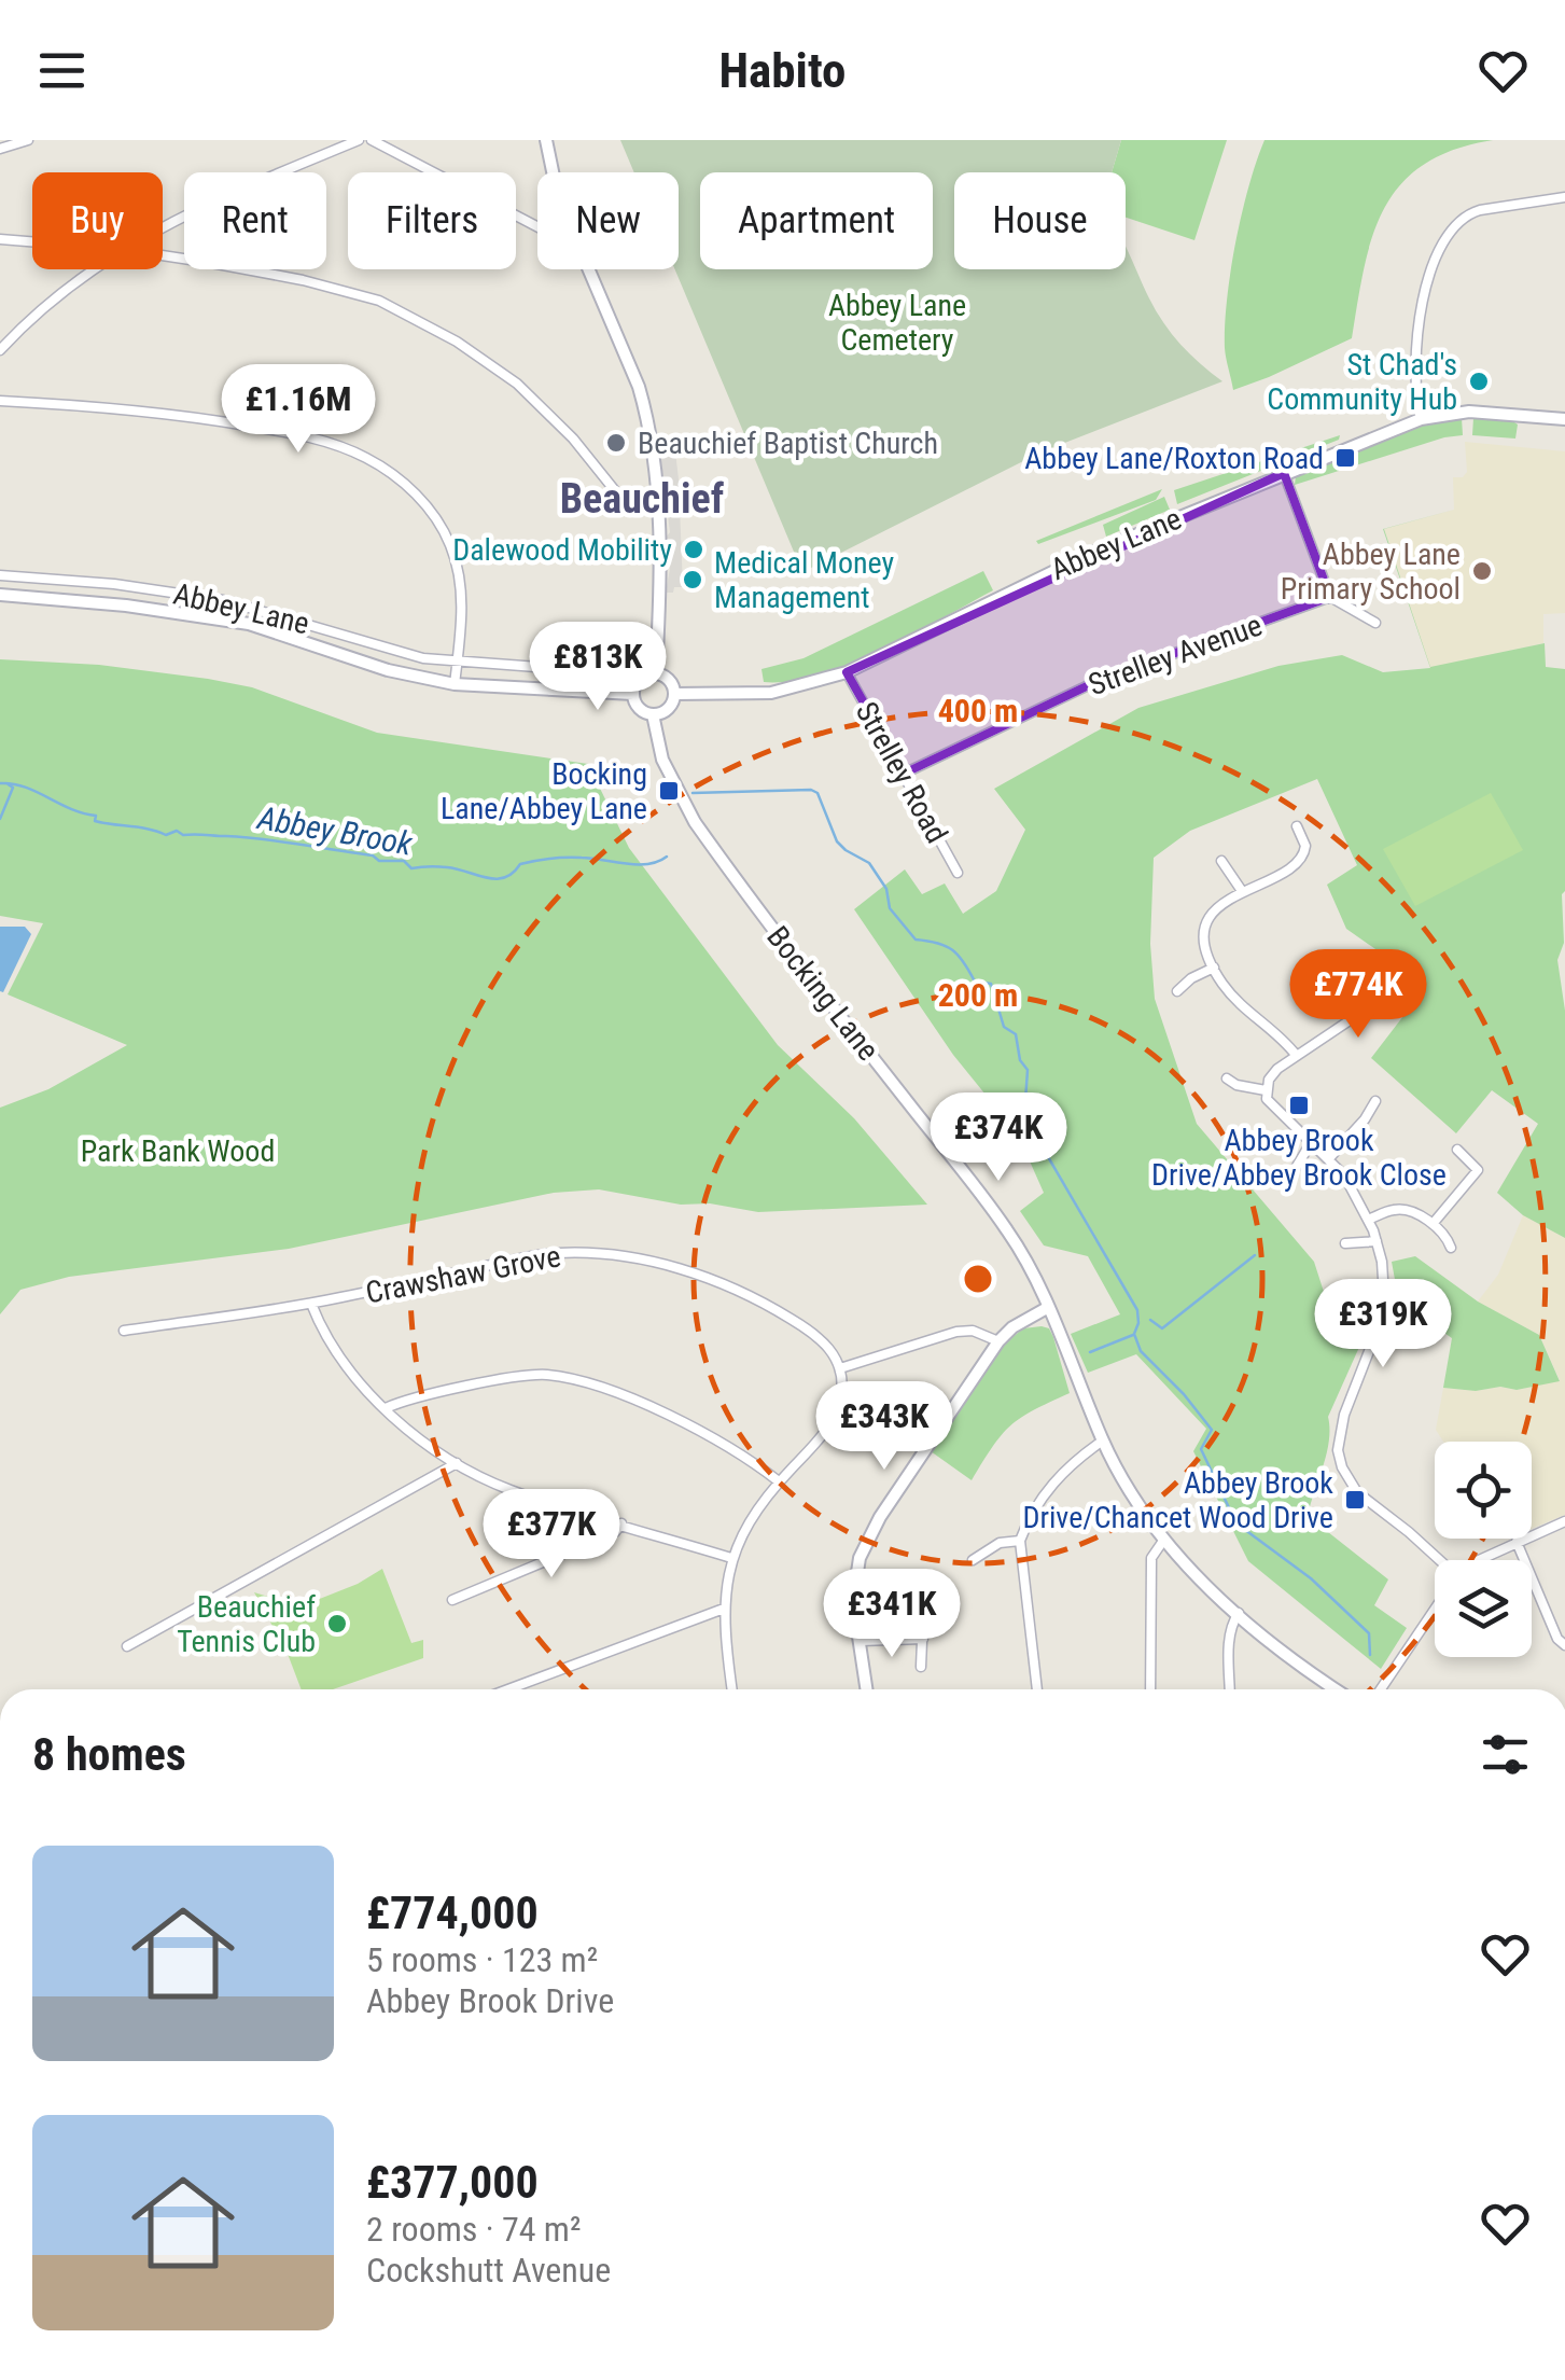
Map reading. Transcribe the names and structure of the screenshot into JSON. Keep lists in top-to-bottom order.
{
  "streets": {
    "street": [
      "Abbey Lane",
      "Strelley Avenue",
      "Strelley Road",
      "Bocking Lane",
      "Crawshaw Grove"
    ]
  },
  "crossings": [
    ["Abbey Lane", "Strelley Road"],
    ["Abbey Lane", "Bocking Lane"],
    ["Strelley Avenue", "Strelley Road"]
  ],
  "districts": ["Beauchief"],
  "water": ["Abbey Brook"],
  "parks": ["Abbey Lane Cemetery", "Park Bank Wood"],
  "places": {
    "other": [
      "St Chad's Community Hub",
      "Beauchief Baptist Church",
      "Dalewood Mobility",
      "Abbey Lane Primary School",
      "Medical Money Management",
      "Beauchief Tennis Club"
    ],
    "transit": [
      "Abbey Lane/Roxton Road",
      "Bocking Lane/Abbey Lane",
      "Abbey Brook Drive/Abbey Brook Close",
      "Abbey Brook Drive/Chancet Wood Drive"
    ]
  },
  "page": {
    "header": "Habito",
    "chip": [
      "Buy",
      "Rent",
      "Filters",
      "New",
      "Apartment",
      "House"
    ],
    "price": [
      "£1.16M",
      "£813K",
      "£774K",
      "£374K",
      "£319K",
      "£343K",
      "£377K",
      "£341K"
    ],
    "heading": "8 homes",
    "list": [
      {
        "name": "£774,000",
        "note": "5 rooms · 123 m² · Abbey Brook Drive"
      },
      {
        "name": "£377,000",
        "note": "2 rooms · 74 m² · Cockshutt Avenue"
      }
    ]
  },
  "rings": ["400 m", "200 m"]
}
